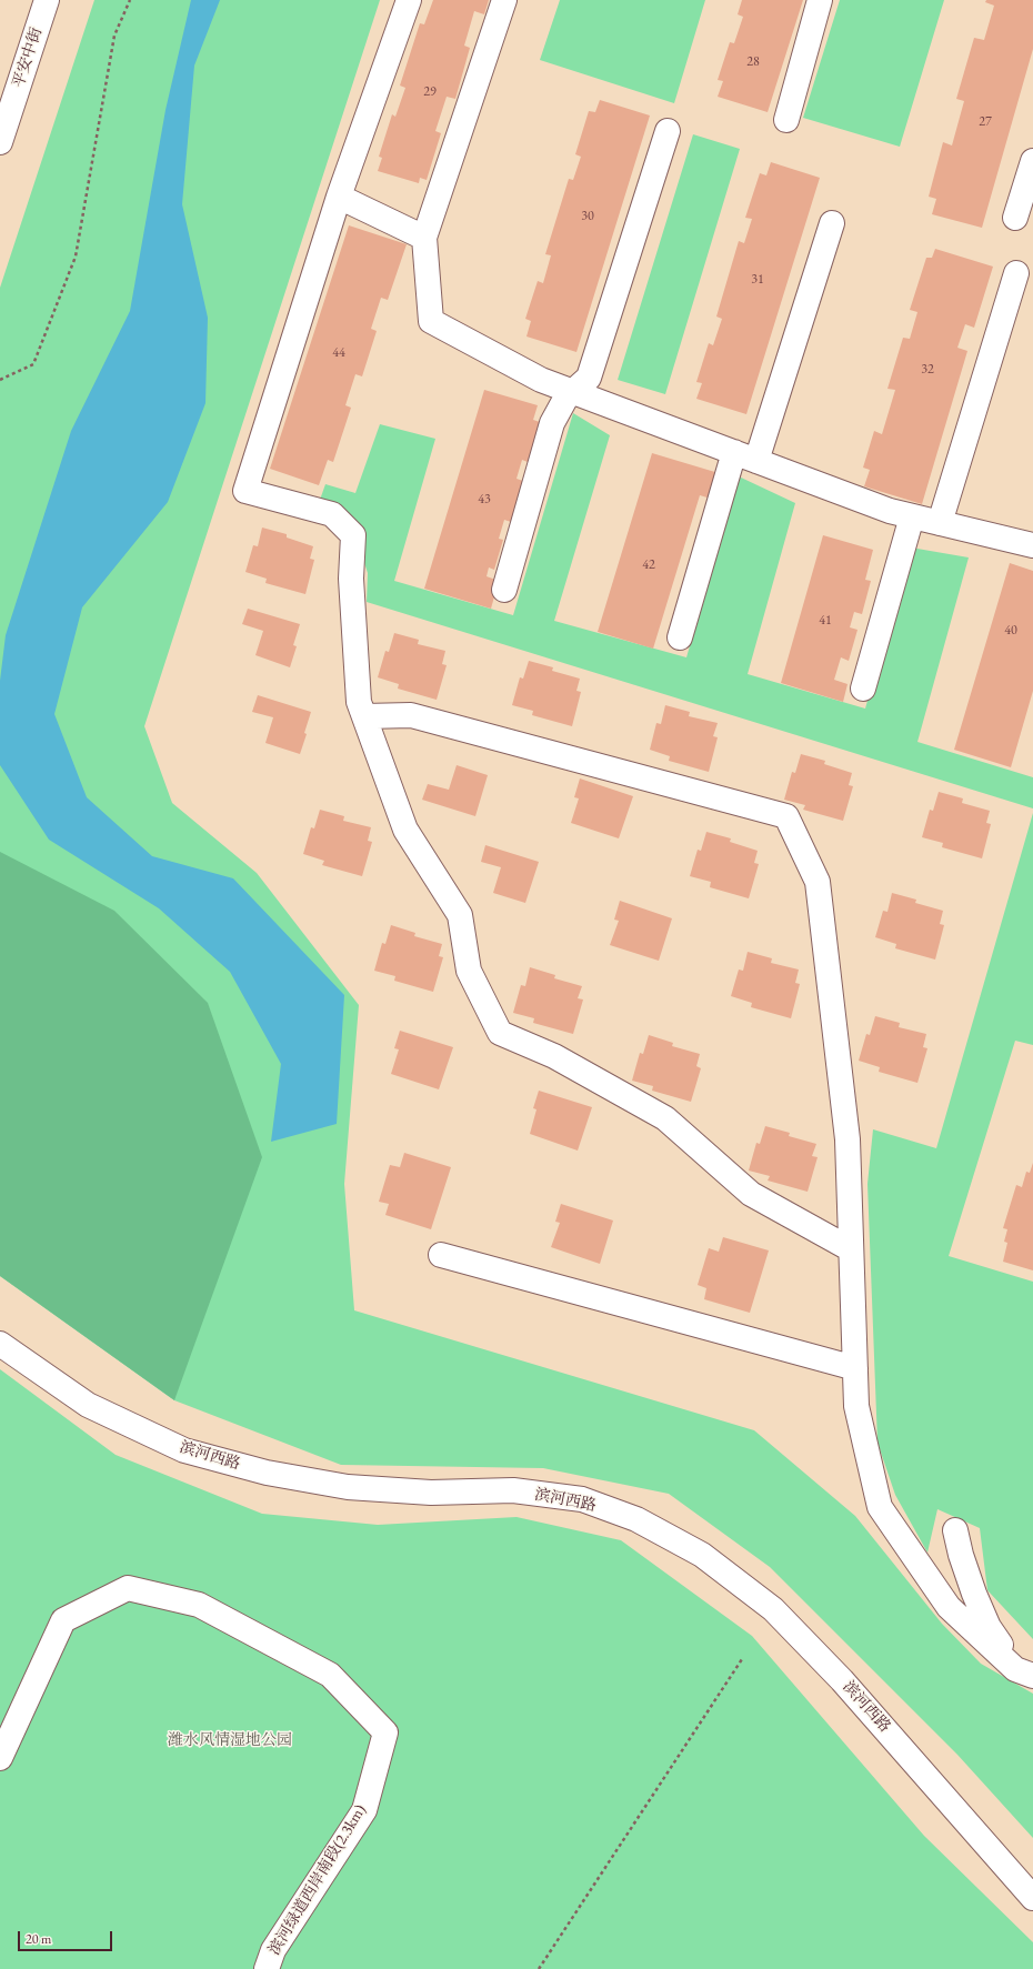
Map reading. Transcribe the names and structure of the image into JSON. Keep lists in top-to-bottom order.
{
  "streets": {
    "street": ["平安中街", "滨河西路", "滨河绿道西岸南段(2.3km)"]
  },
  "parks": ["潍水风情湿地公园"],
  "house_numbers": [
    "28",
    "29",
    "27",
    "30",
    "31",
    "44",
    "32",
    "43",
    "42",
    "41",
    "40"
  ],
  "scale_bar": "20 m"
}
